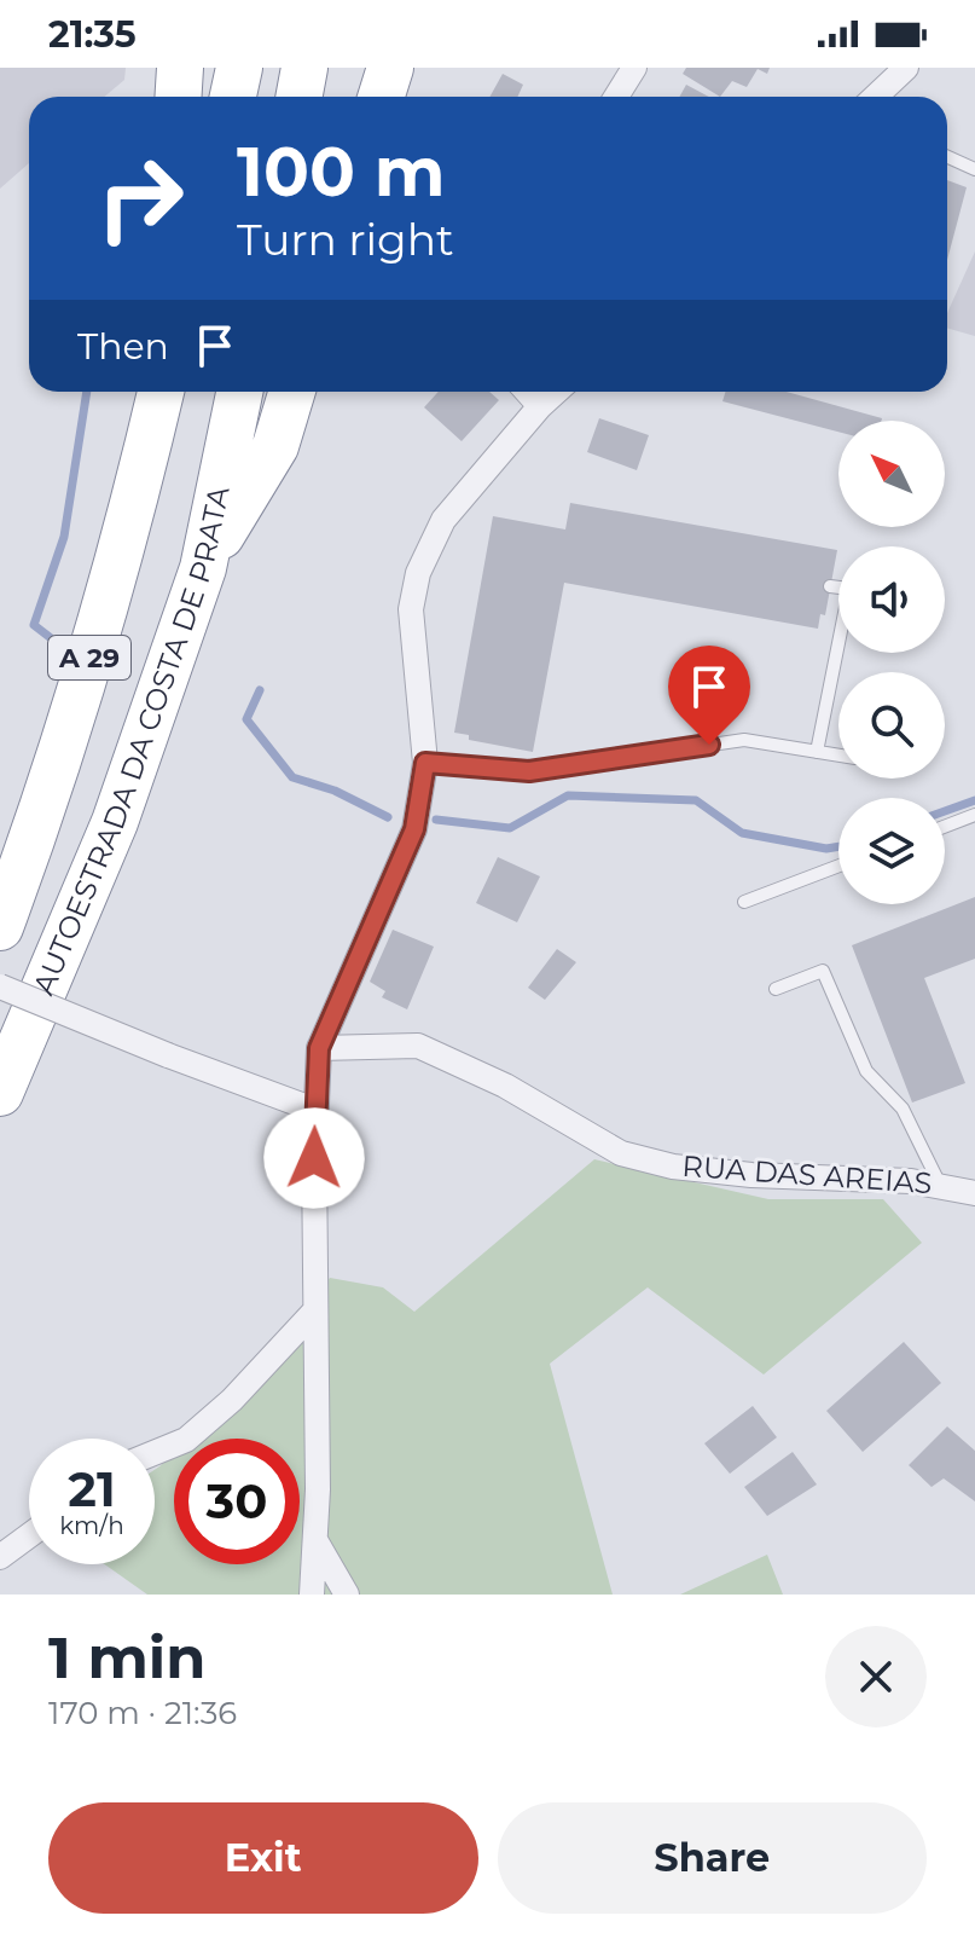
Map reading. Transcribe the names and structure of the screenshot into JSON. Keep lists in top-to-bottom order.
{
  "streets": {
    "highway": ["A 29", "AUTOESTRADA DA COSTA DE PRATA"],
    "street": ["RUA DAS AREIAS"]
  },
  "north": "top left",
  "page": {
    "status": "21:35",
    "turn": ["100 m", "Turn right"],
    "then": "Then",
    "speed": "21 km/h",
    "limit": "30",
    "heading": ["1 min", "170 m · 21:36"],
    "buttons": ["Exit", "Share"]
  }
}
